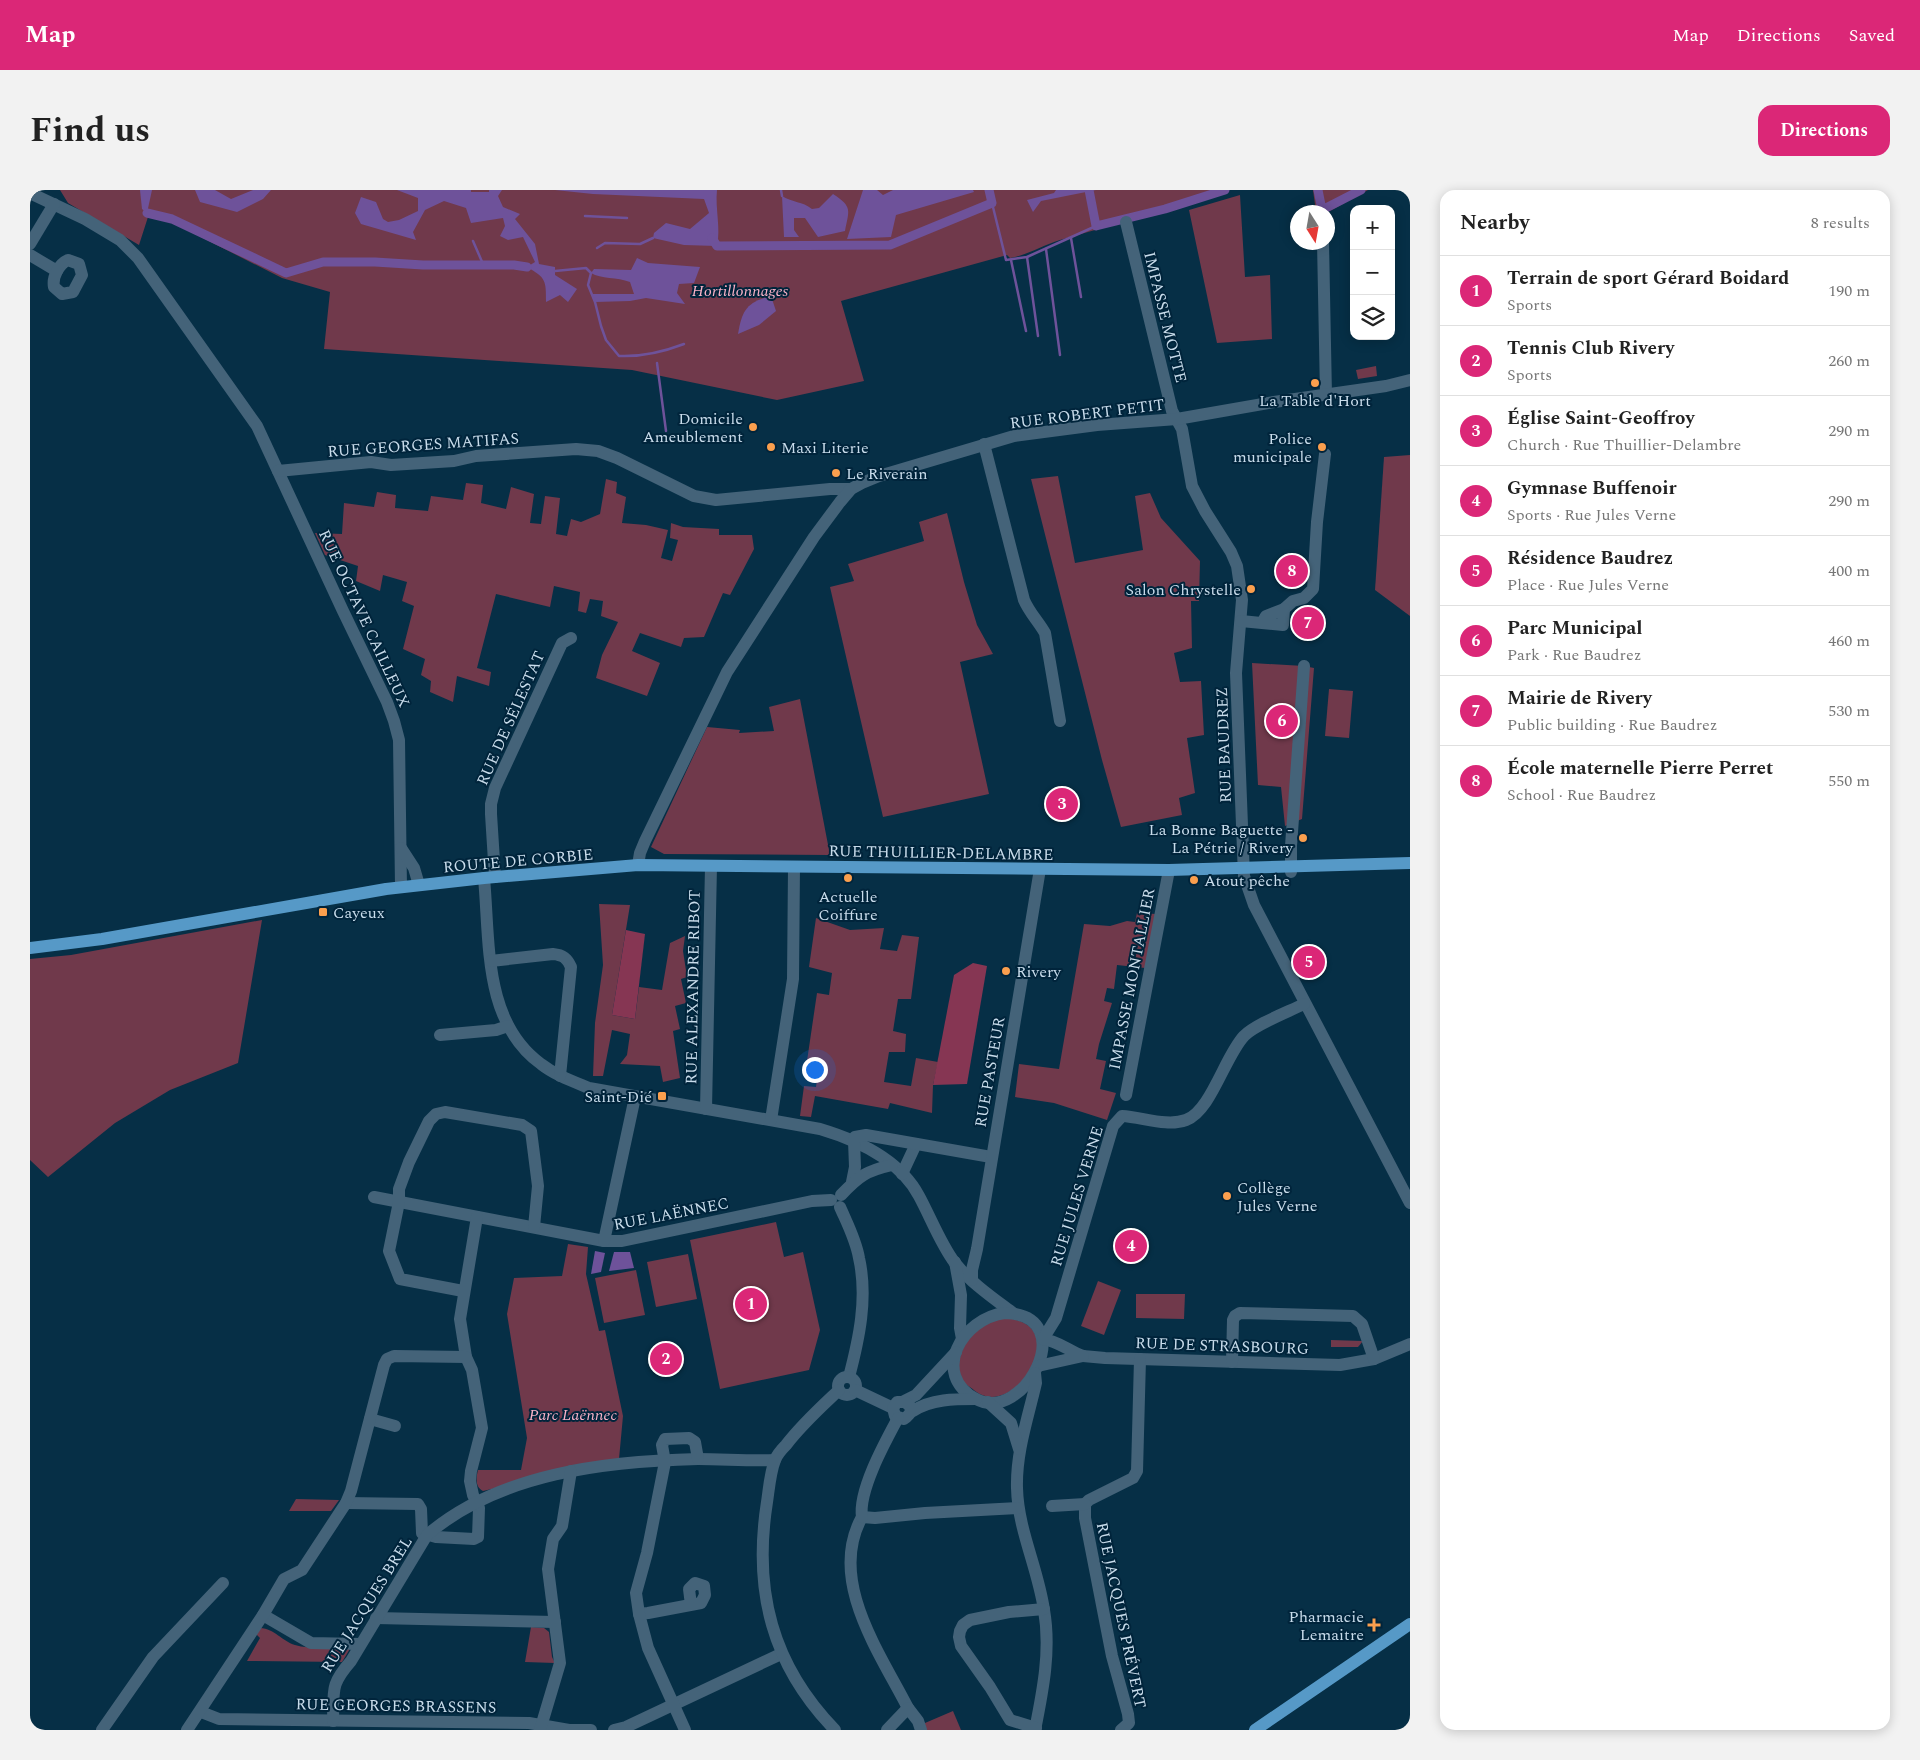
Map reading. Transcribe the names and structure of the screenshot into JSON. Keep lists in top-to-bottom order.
{
  "streets": {
    "main road": ["RUE THUILLIER-DELAMBRE", "ROUTE DE CORBIE"],
    "street": [
      "IMPASSE MOTTE",
      "RUE ROBERT PETIT",
      "RUE GEORGES MATIFAS",
      "RUE OCTAVE CAILLEUX",
      "RUE DE SÉLESTAT",
      "RUE BAUDREZ",
      "IMPASSE MONTALLIER",
      "RUE ALEXANDRE RIBOT",
      "RUE PASTEUR",
      "RUE JULES VERNE",
      "RUE LAËNNEC",
      "RUE DE STRASBOURG",
      "RUE JACQUES BREL",
      "RUE JACQUES PRÉVERT",
      "RUE GEORGES BRASSENS"
    ]
  },
  "crossings": [
    ["IMPASSE MOTTE", "RUE ROBERT PETIT"],
    ["IMPASSE MOTTE", "RUE BAUDREZ"],
    ["RUE ROBERT PETIT", "RUE GEORGES MATIFAS"],
    ["RUE ROBERT PETIT", "RUE BAUDREZ"],
    ["RUE GEORGES MATIFAS", "RUE OCTAVE CAILLEUX"],
    ["RUE OCTAVE CAILLEUX", "ROUTE DE CORBIE"],
    ["RUE DE SÉLESTAT", "ROUTE DE CORBIE"],
    ["RUE DE SÉLESTAT", "RUE ALEXANDRE RIBOT"],
    ["RUE BAUDREZ", "RUE THUILLIER-DELAMBRE"],
    ["RUE BAUDREZ", "RUE JULES VERNE"],
    ["RUE THUILLIER-DELAMBRE", "ROUTE DE CORBIE"],
    ["RUE THUILLIER-DELAMBRE", "IMPASSE MONTALLIER"],
    ["RUE THUILLIER-DELAMBRE", "RUE ALEXANDRE RIBOT"],
    ["RUE THUILLIER-DELAMBRE", "RUE PASTEUR"],
    ["RUE JACQUES BREL", "RUE GEORGES BRASSENS"]
  ],
  "parks": ["Hortillonnages", "Parc Laënnec"],
  "places": {
    "other": [
      "La Table d'Hort",
      "Domicile Ameublement",
      "Maxi Literie",
      "Police municipale",
      "Le Riverain",
      "Salon Chrystelle",
      "La Bonne Baguette - La Pétrie / Rivery",
      "Actuelle Coiffure",
      "Atout pêche",
      "Rivery",
      "Collège Jules Verne"
    ],
    "transit": ["Cayeux", "Saint-Dié"],
    "health": ["Pharmacie Lemaitre"]
  },
  "north": "bottom",
  "page": {
    "header": "Map",
    "nav": ["Map", "Directions", "Saved"],
    "title": "Find us",
    "buttons": "Directions",
    "heading": ["Nearby", "8 results"],
    "map_buttons": ["+", "−"],
    "list": [
      {
        "mark": "1",
        "name": "Terrain de sport Gérard Boidard",
        "note": "Sports",
        "value": "190 m"
      },
      {
        "mark": "2",
        "name": "Tennis Club Rivery",
        "note": "Sports",
        "value": "260 m"
      },
      {
        "mark": "3",
        "name": "Église Saint-Geoffroy",
        "note": "Church · Rue Thuillier-Delambre",
        "value": "290 m"
      },
      {
        "mark": "4",
        "name": "Gymnase Buffenoir",
        "note": "Sports · Rue Jules Verne",
        "value": "290 m"
      },
      {
        "mark": "5",
        "name": "Résidence Baudrez",
        "note": "Place · Rue Jules Verne",
        "value": "400 m"
      },
      {
        "mark": "6",
        "name": "Parc Municipal",
        "note": "Park · Rue Baudrez",
        "value": "460 m"
      },
      {
        "mark": "7",
        "name": "Mairie de Rivery",
        "note": "Public building · Rue Baudrez",
        "value": "530 m"
      },
      {
        "mark": "8",
        "name": "École maternelle Pierre Perret",
        "note": "School · Rue Baudrez",
        "value": "550 m"
      }
    ],
    "pins": [
      "8",
      "7",
      "6",
      "3",
      "5",
      "4",
      "1",
      "2"
    ]
  }
}
